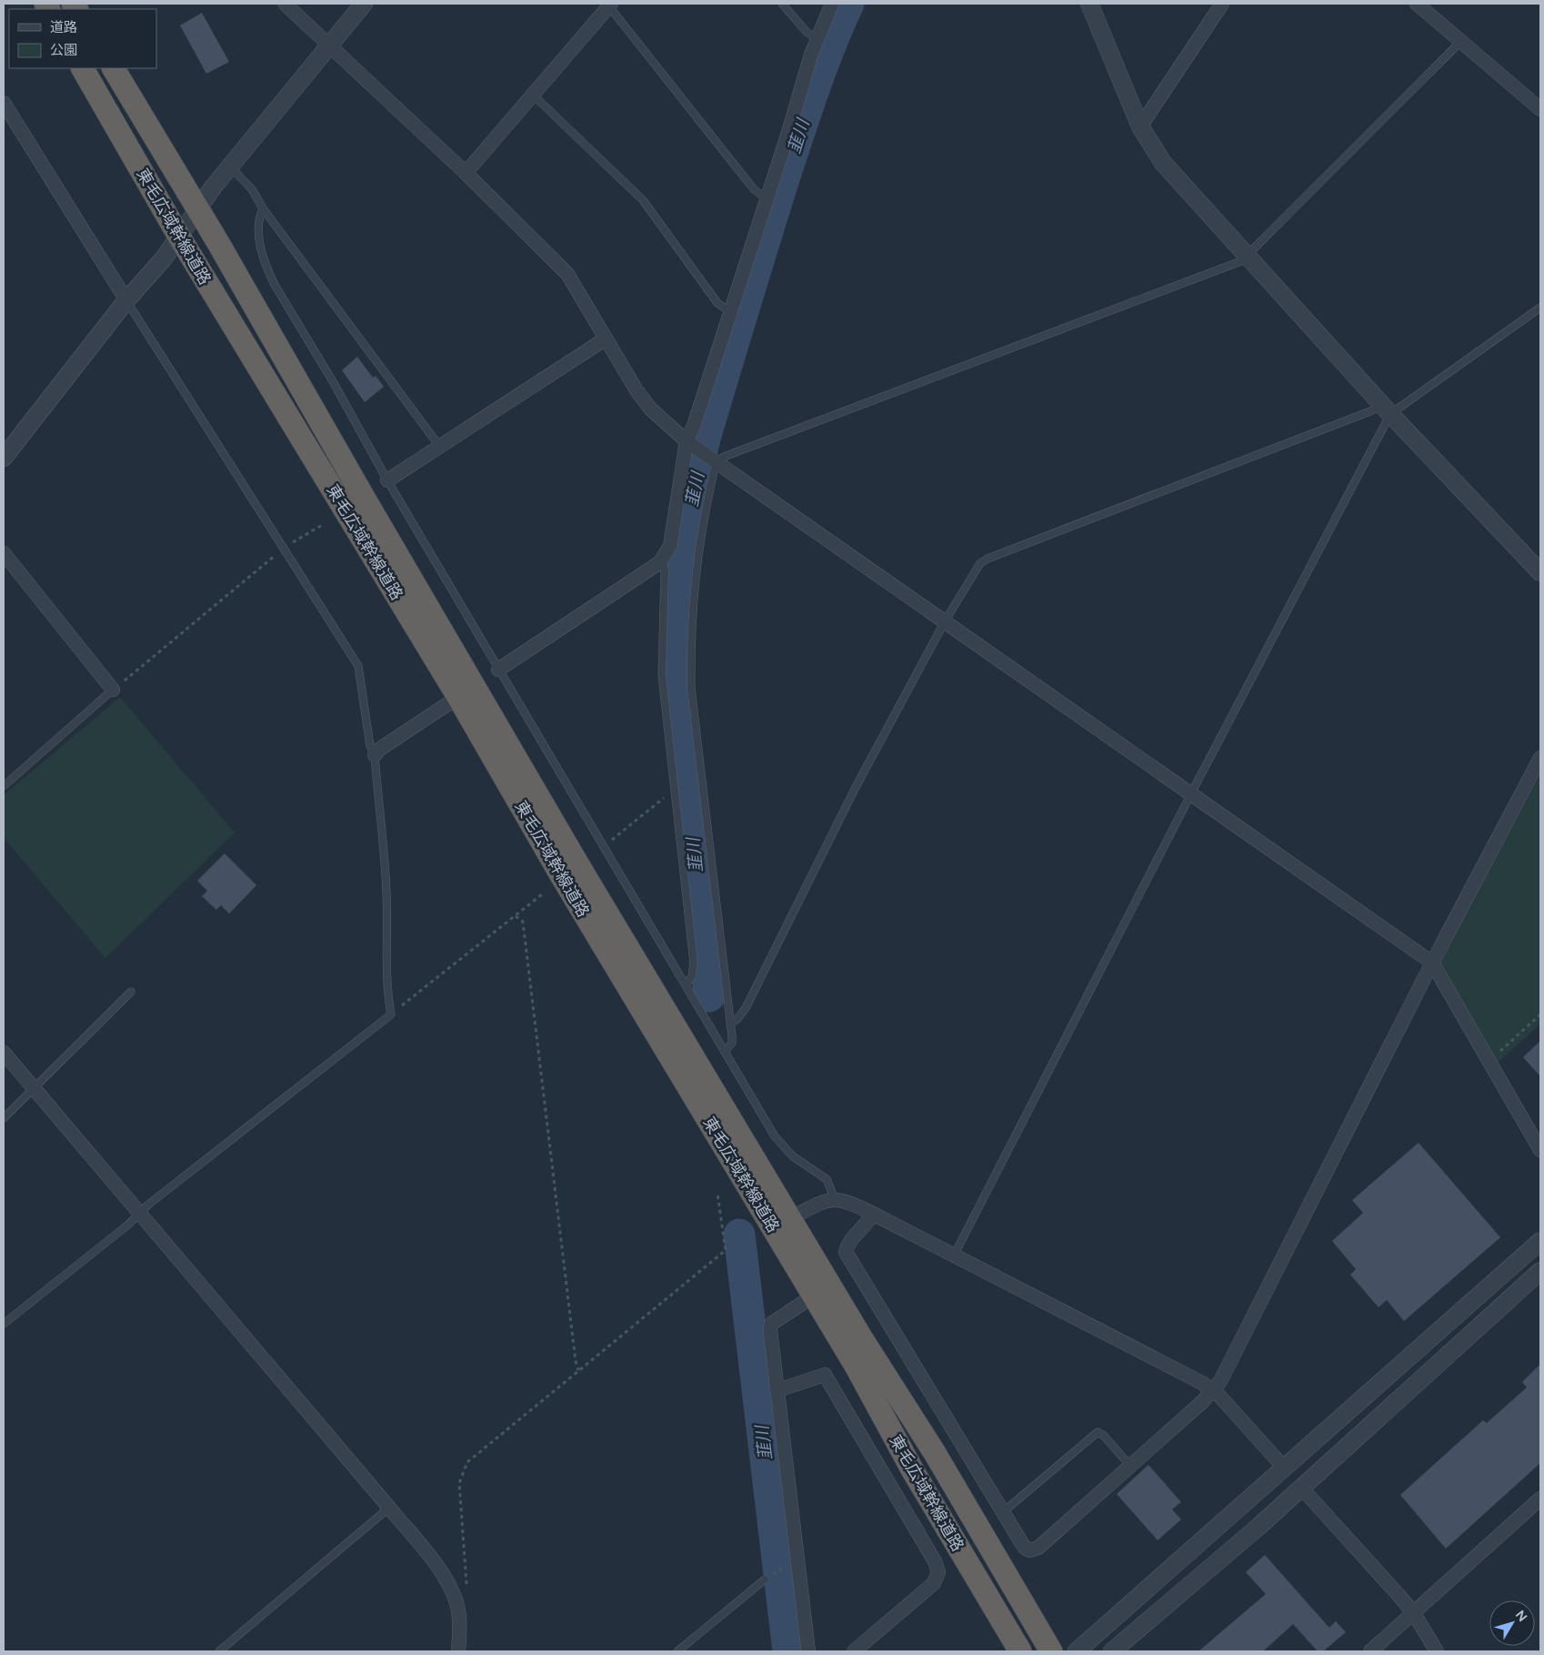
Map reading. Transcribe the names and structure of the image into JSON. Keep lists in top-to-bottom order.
{
  "streets": {
    "highway": ["東毛広域幹線道路"]
  },
  "water": ["韮川"],
  "legend": ["道路", "公園"],
  "north": "top right"
}
